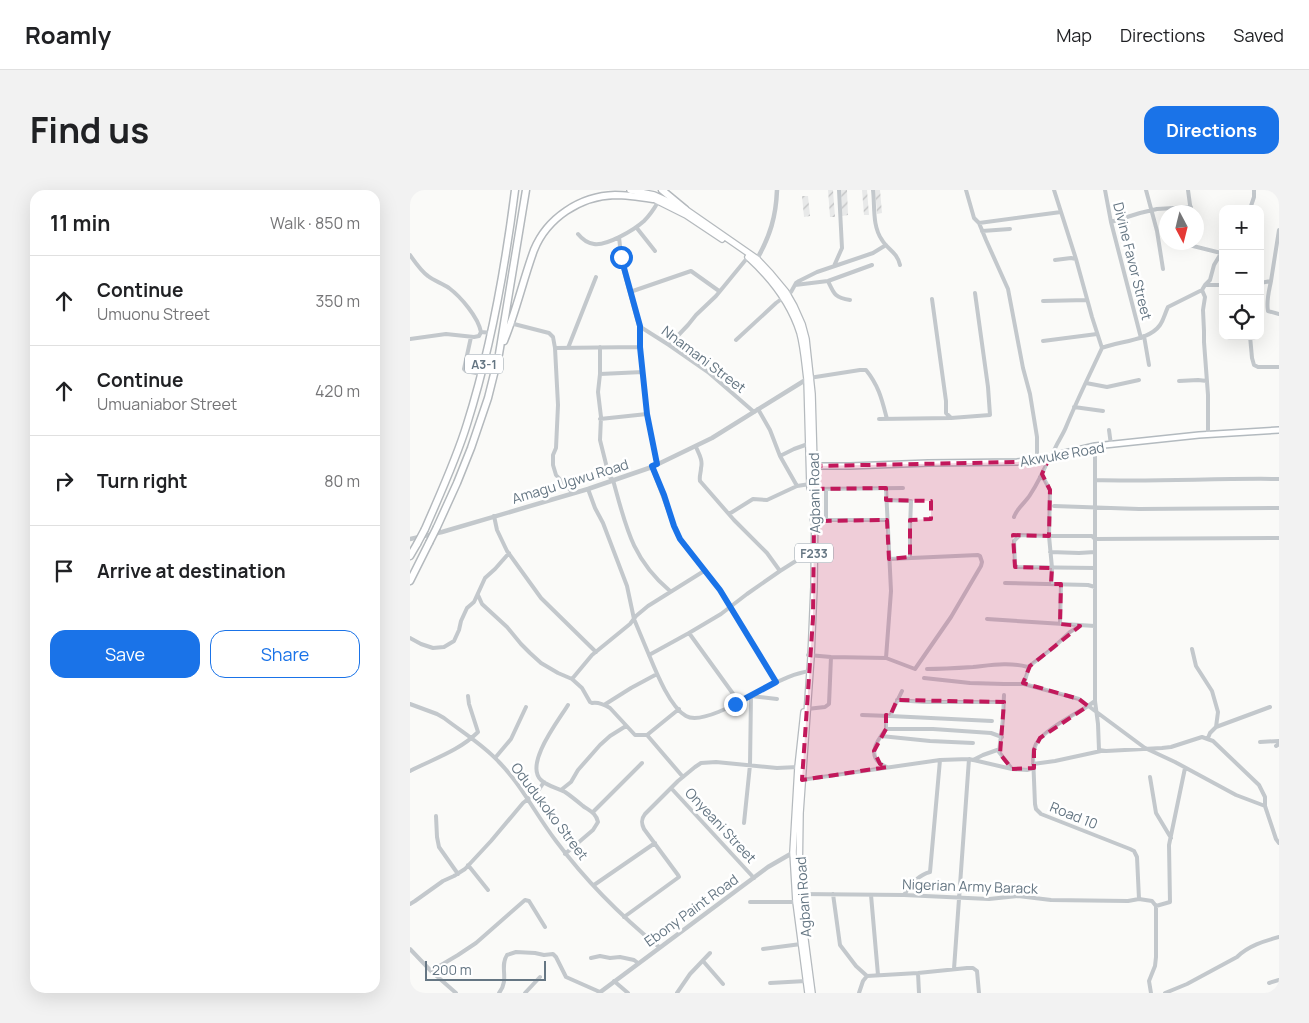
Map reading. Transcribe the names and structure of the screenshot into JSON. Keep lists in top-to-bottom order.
{
  "streets": {
    "highway": ["A3-1"],
    "main road": ["Akwuke Road", "Agbani Road", "F233"],
    "street": [
      "Divine Favor Street",
      "Nnamani Street",
      "Amagu Ugwu Road",
      "Odudukoko Street",
      "Road 10",
      "Onyeani Street",
      "Nigerian Army Barack",
      "Ebony Paint Road"
    ]
  },
  "crossings": [
    ["Nnamani Street", "Amagu Ugwu Road"],
    ["Akwuke Road", "Agbani Road"],
    ["Amagu Ugwu Road", "Agbani Road"],
    ["Agbani Road", "Nigerian Army Barack"],
    ["Agbani Road", "Ebony Paint Road"],
    ["Odudukoko Street", "Ebony Paint Road"],
    ["Road 10", "Nigerian Army Barack"],
    ["Onyeani Street", "Ebony Paint Road"]
  ],
  "scale_bar": "200 m",
  "north": "bottom",
  "page": {
    "header": "Roamly",
    "nav": ["Map", "Directions", "Saved"],
    "title": "Find us",
    "buttons": [
      "Directions",
      ["Save", "Share"]
    ],
    "heading": ["11 min", "Walk · 850 m"],
    "map_buttons": ["+", "−"],
    "list": [
      ["Continue", "Umuonu Street", "350 m"],
      ["Continue", "Umuaniabor Street", "420 m"],
      ["Turn right", "80 m"],
      "Arrive at destination"
    ],
    "scale": "200 m"
  }
}
